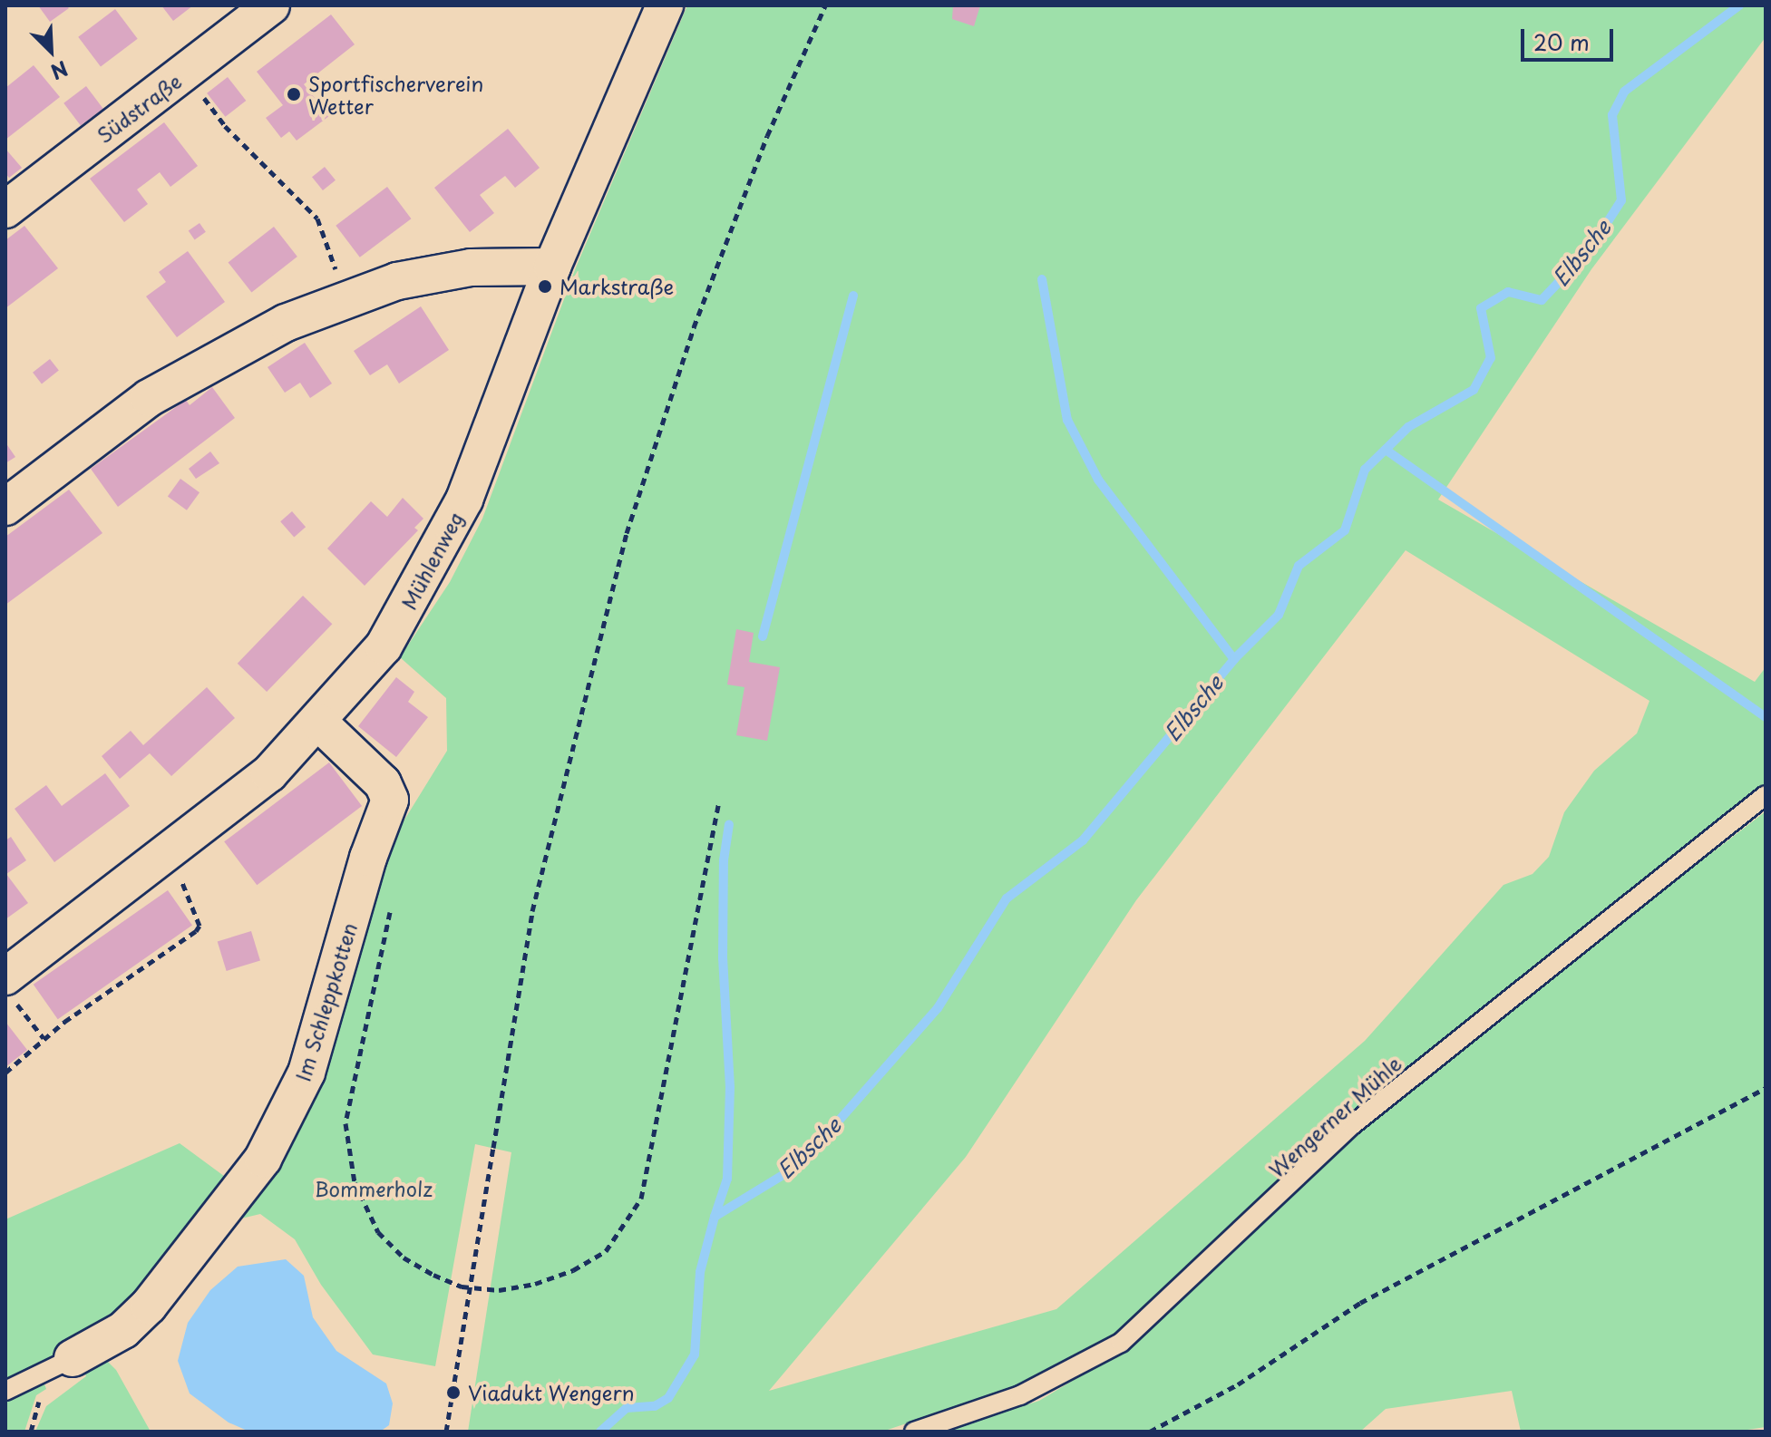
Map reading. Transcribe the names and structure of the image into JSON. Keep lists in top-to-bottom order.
{
  "streets": {
    "street": ["Südstraße", "Mühlenweg", "Im Schleppkotten"],
    "lane": ["Wengerner Mühle"]
  },
  "crossings": [
    ["Mühlenweg", "Im Schleppkotten"]
  ],
  "water": ["Elbsche"],
  "parks": ["Bommerholz"],
  "places": ["Sportfischerverein Wetter", "Markstraße", "Viadukt Wengern"],
  "scale_bar": "20 m",
  "north": "bottom right"
}
